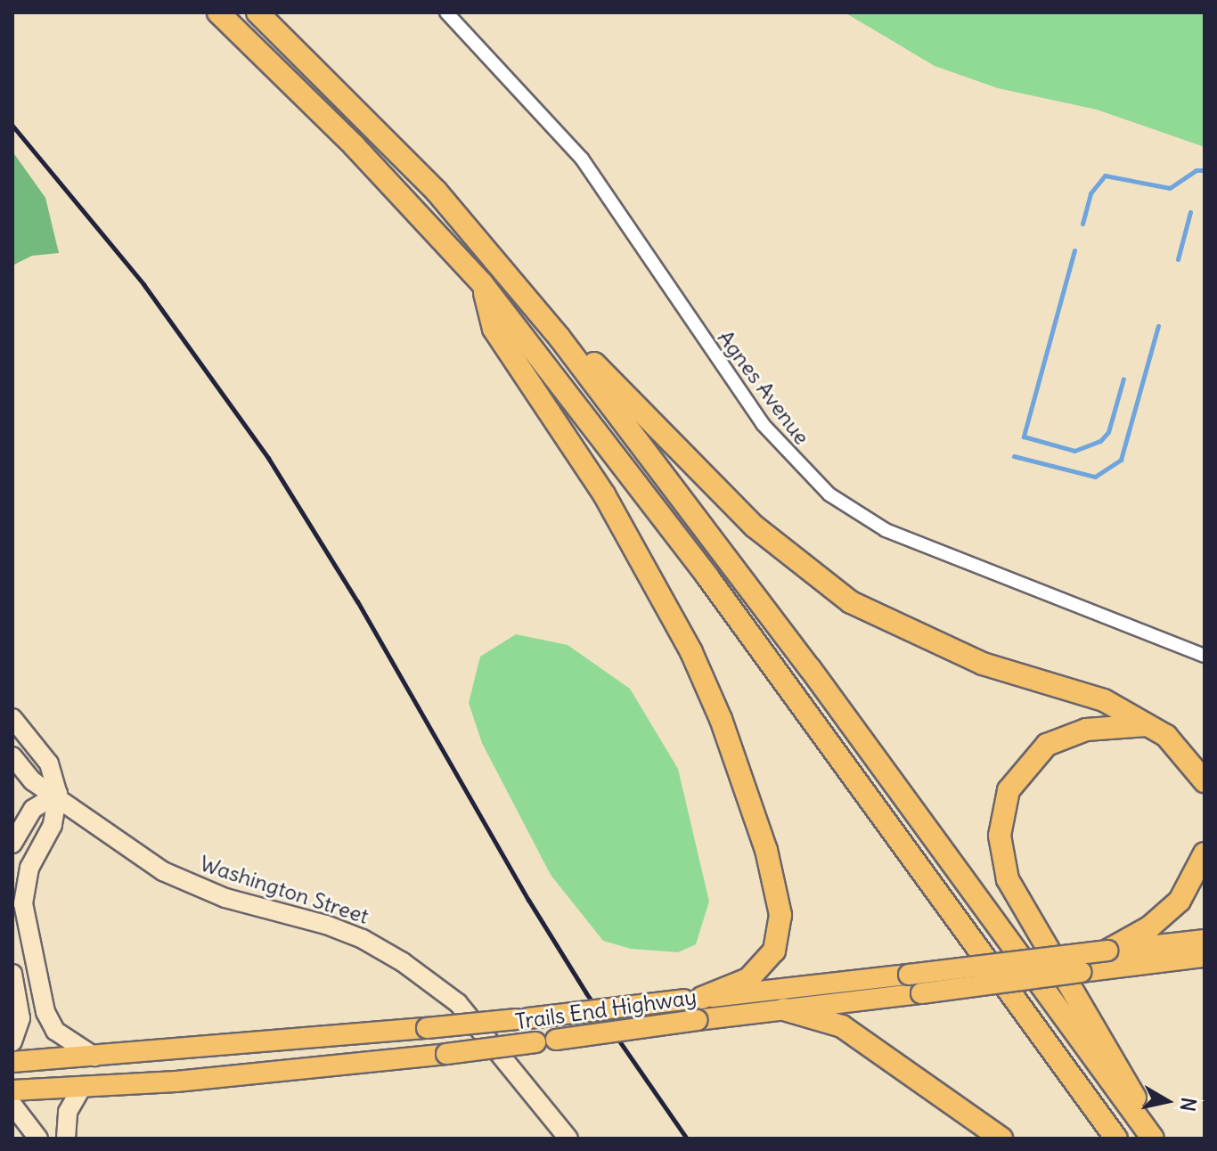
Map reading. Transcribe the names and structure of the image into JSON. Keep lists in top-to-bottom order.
{
  "streets": {
    "highway": ["Trails End Highway"],
    "main road": ["Washington Street"],
    "street": ["Agnes Avenue"]
  },
  "north": "right"
}
